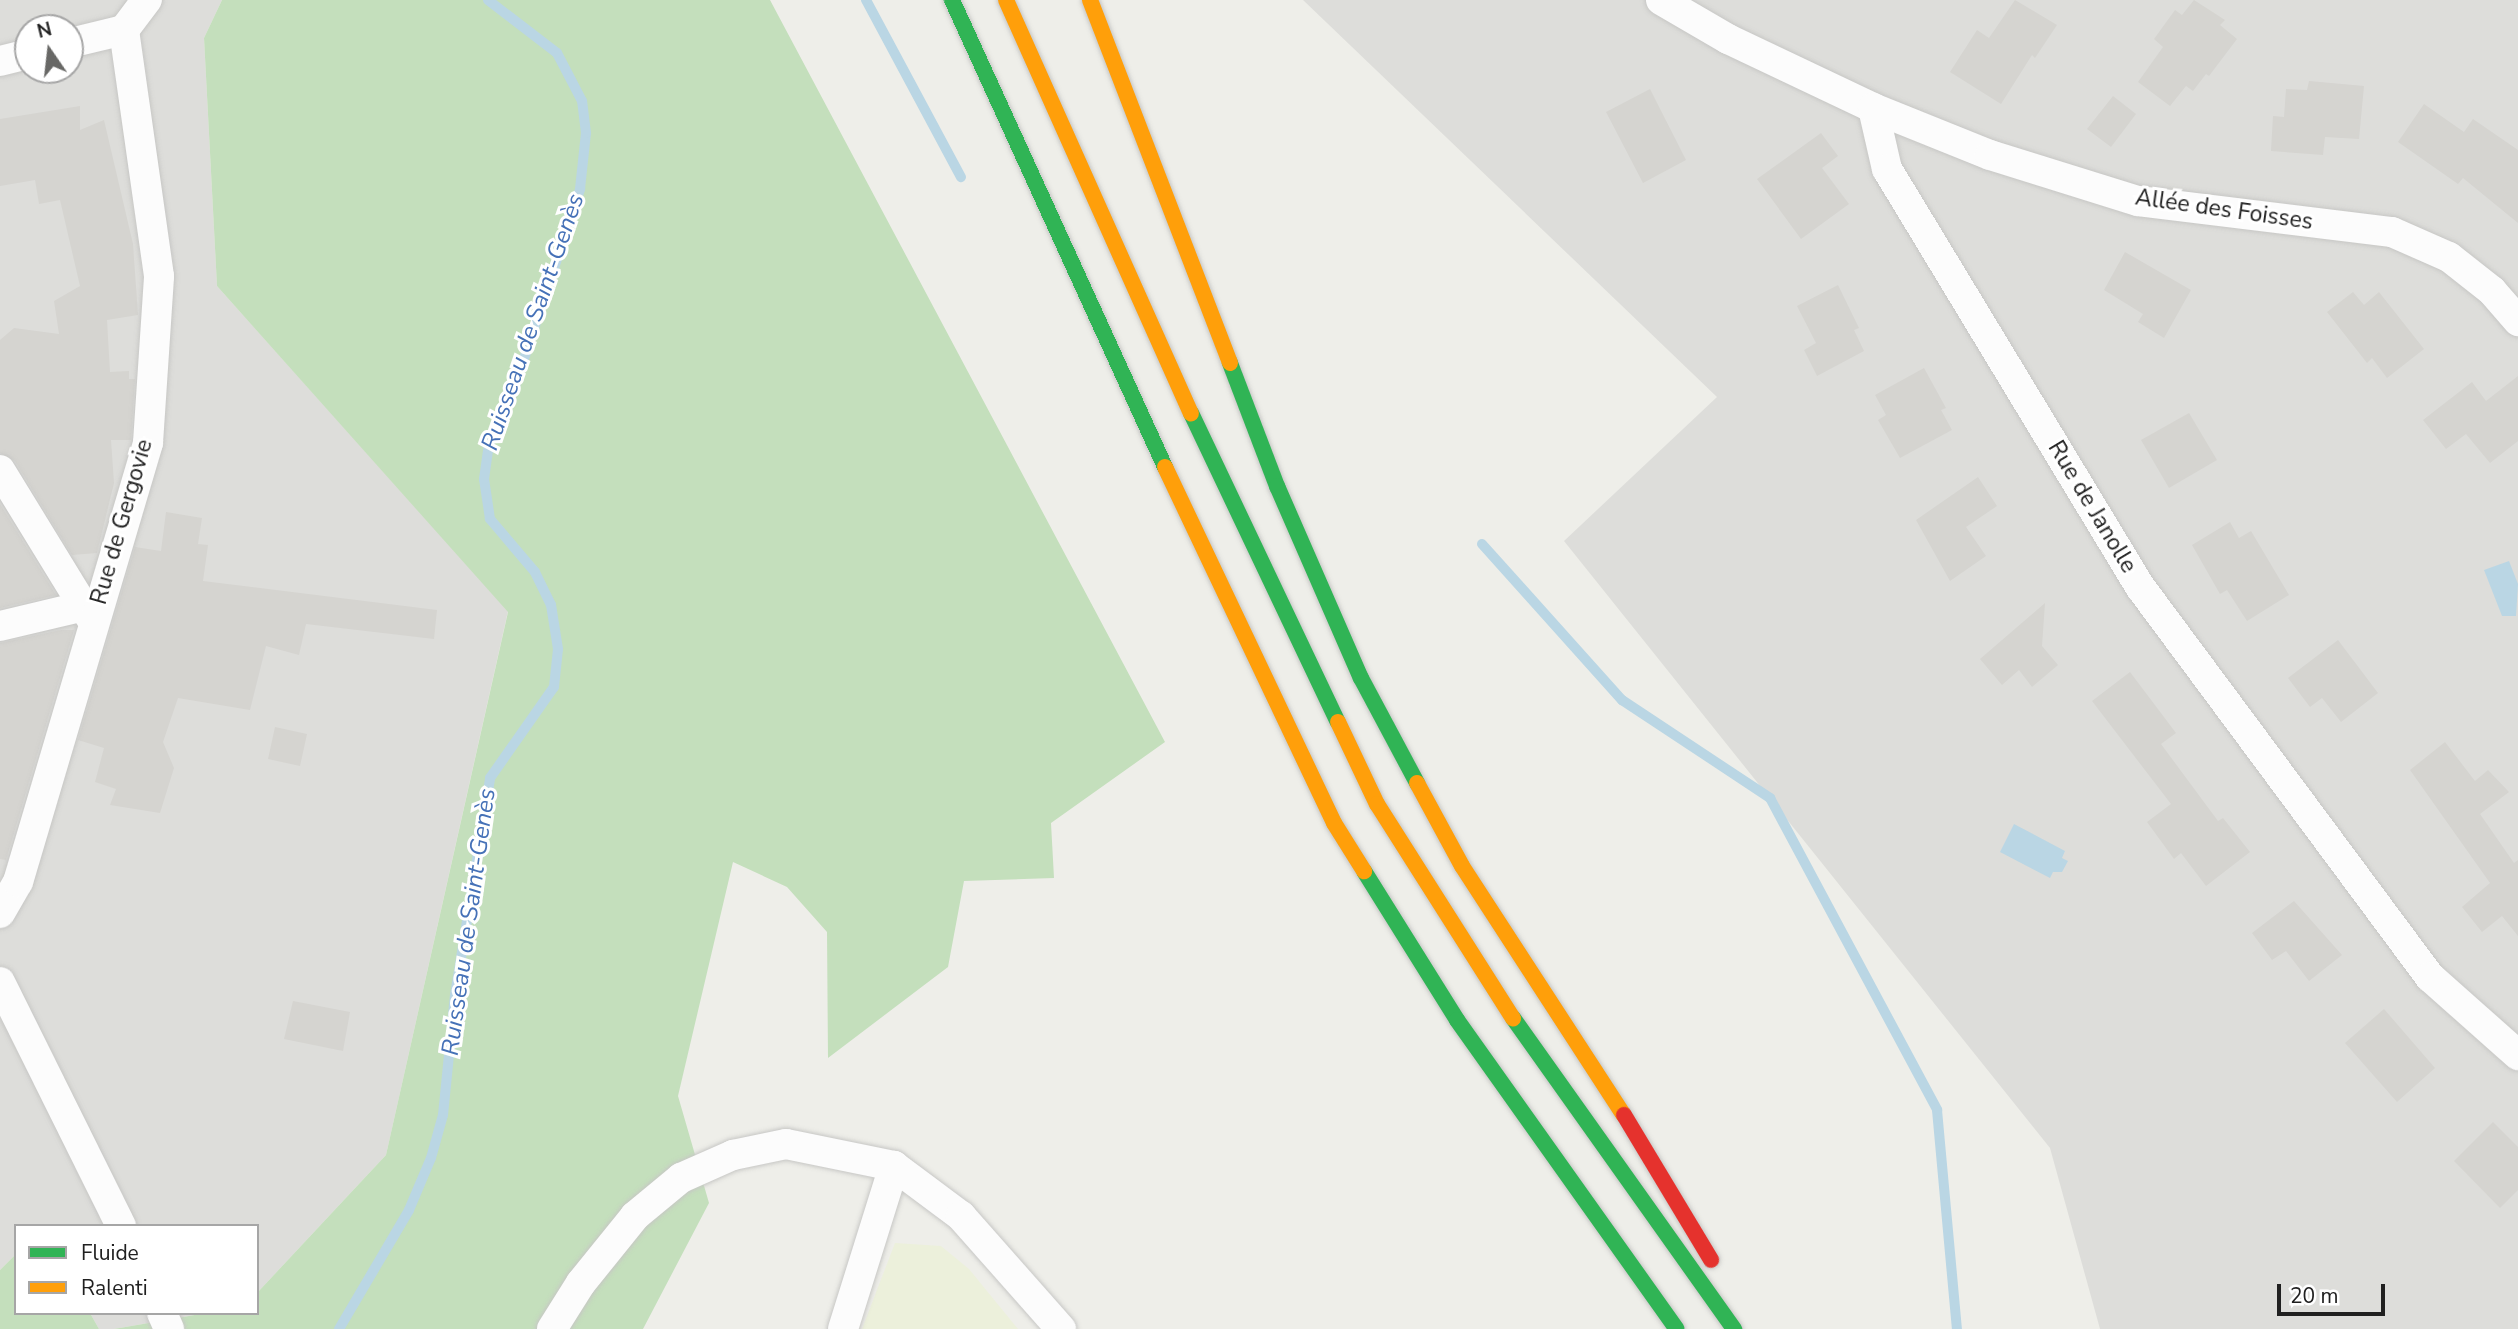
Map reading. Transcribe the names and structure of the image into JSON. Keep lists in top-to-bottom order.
{
  "streets": {
    "street": ["Allée des Foisses", "Rue de Janolle", "Rue de Gergovie"]
  },
  "crossings": [
    ["Allée des Foisses", "Rue de Janolle"]
  ],
  "water": ["Ruisseau de Saint-Genès"],
  "legend": ["Fluide", "Ralenti"],
  "scale_bar": "20 m",
  "north": "top"
}
